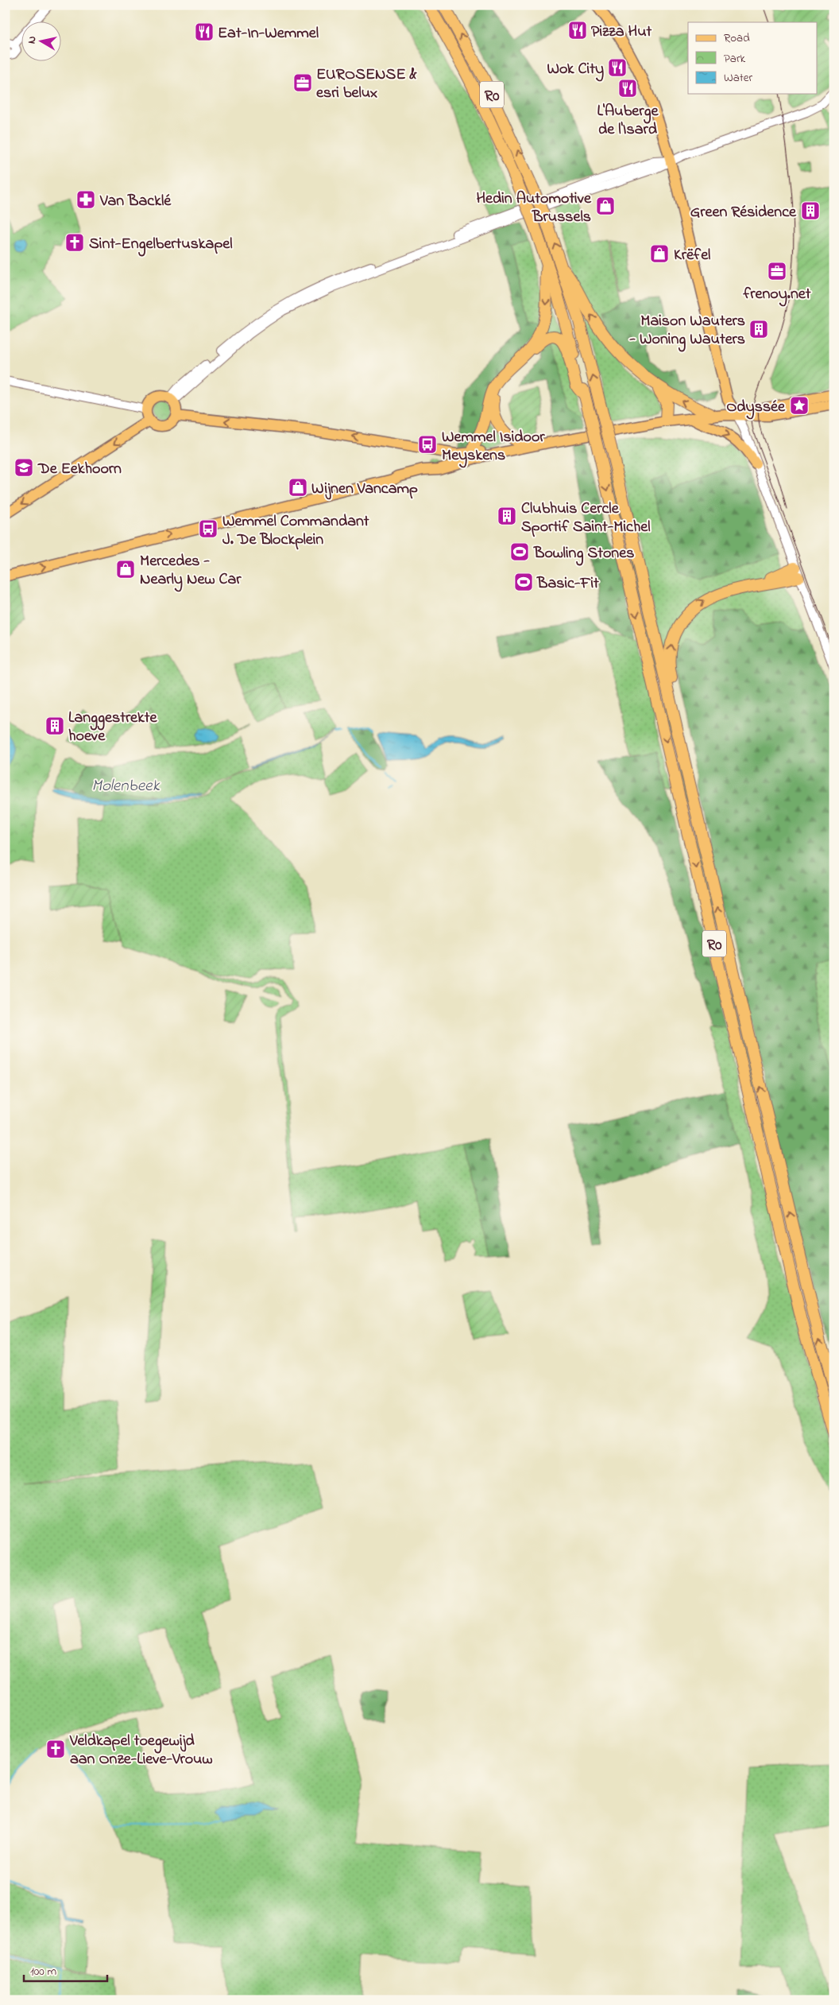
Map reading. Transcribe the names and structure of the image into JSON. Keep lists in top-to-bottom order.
{
  "streets": {
    "highway": ["R0"]
  },
  "water": ["Molenbeek"],
  "places": {
    "restaurant": [
      "Pizza Hut",
      "Eat-In-Wemmel",
      "Wok City",
      "L'Auberge de l'Isard"
    ],
    "office": ["EUROSENSE & esri belux", "frenoy.net"],
    "pharmacy": ["Van Backlé"],
    "shop": [
      "Hedin Automotive Brussels",
      "Krëfel",
      "Wijnen Vancamp",
      "Mercedes - Nearly New Car"
    ],
    "building": [
      "Green Résidence",
      "Maison Wauters - Woning Wauters",
      "Clubhuis Cercle Sportif Saint-Michel",
      "Langgestrekte hoeve"
    ],
    "church": ["Sint-Engelbertuskapel", "Veldkapel toegewijd aan Onze-Lieve-Vrouw"],
    "place": ["Odyssée"],
    "bus stop": ["Wemmel Isidoor Meyskens", "Wemmel Commandant J. De Blockplein"],
    "school or university": ["De Eekhoorn"],
    "sports": ["Bowling Stones", "Basic-Fit"]
  },
  "legend": ["Road", "Park", "Water"],
  "scale_bar": "100 m",
  "north": "left"
}
